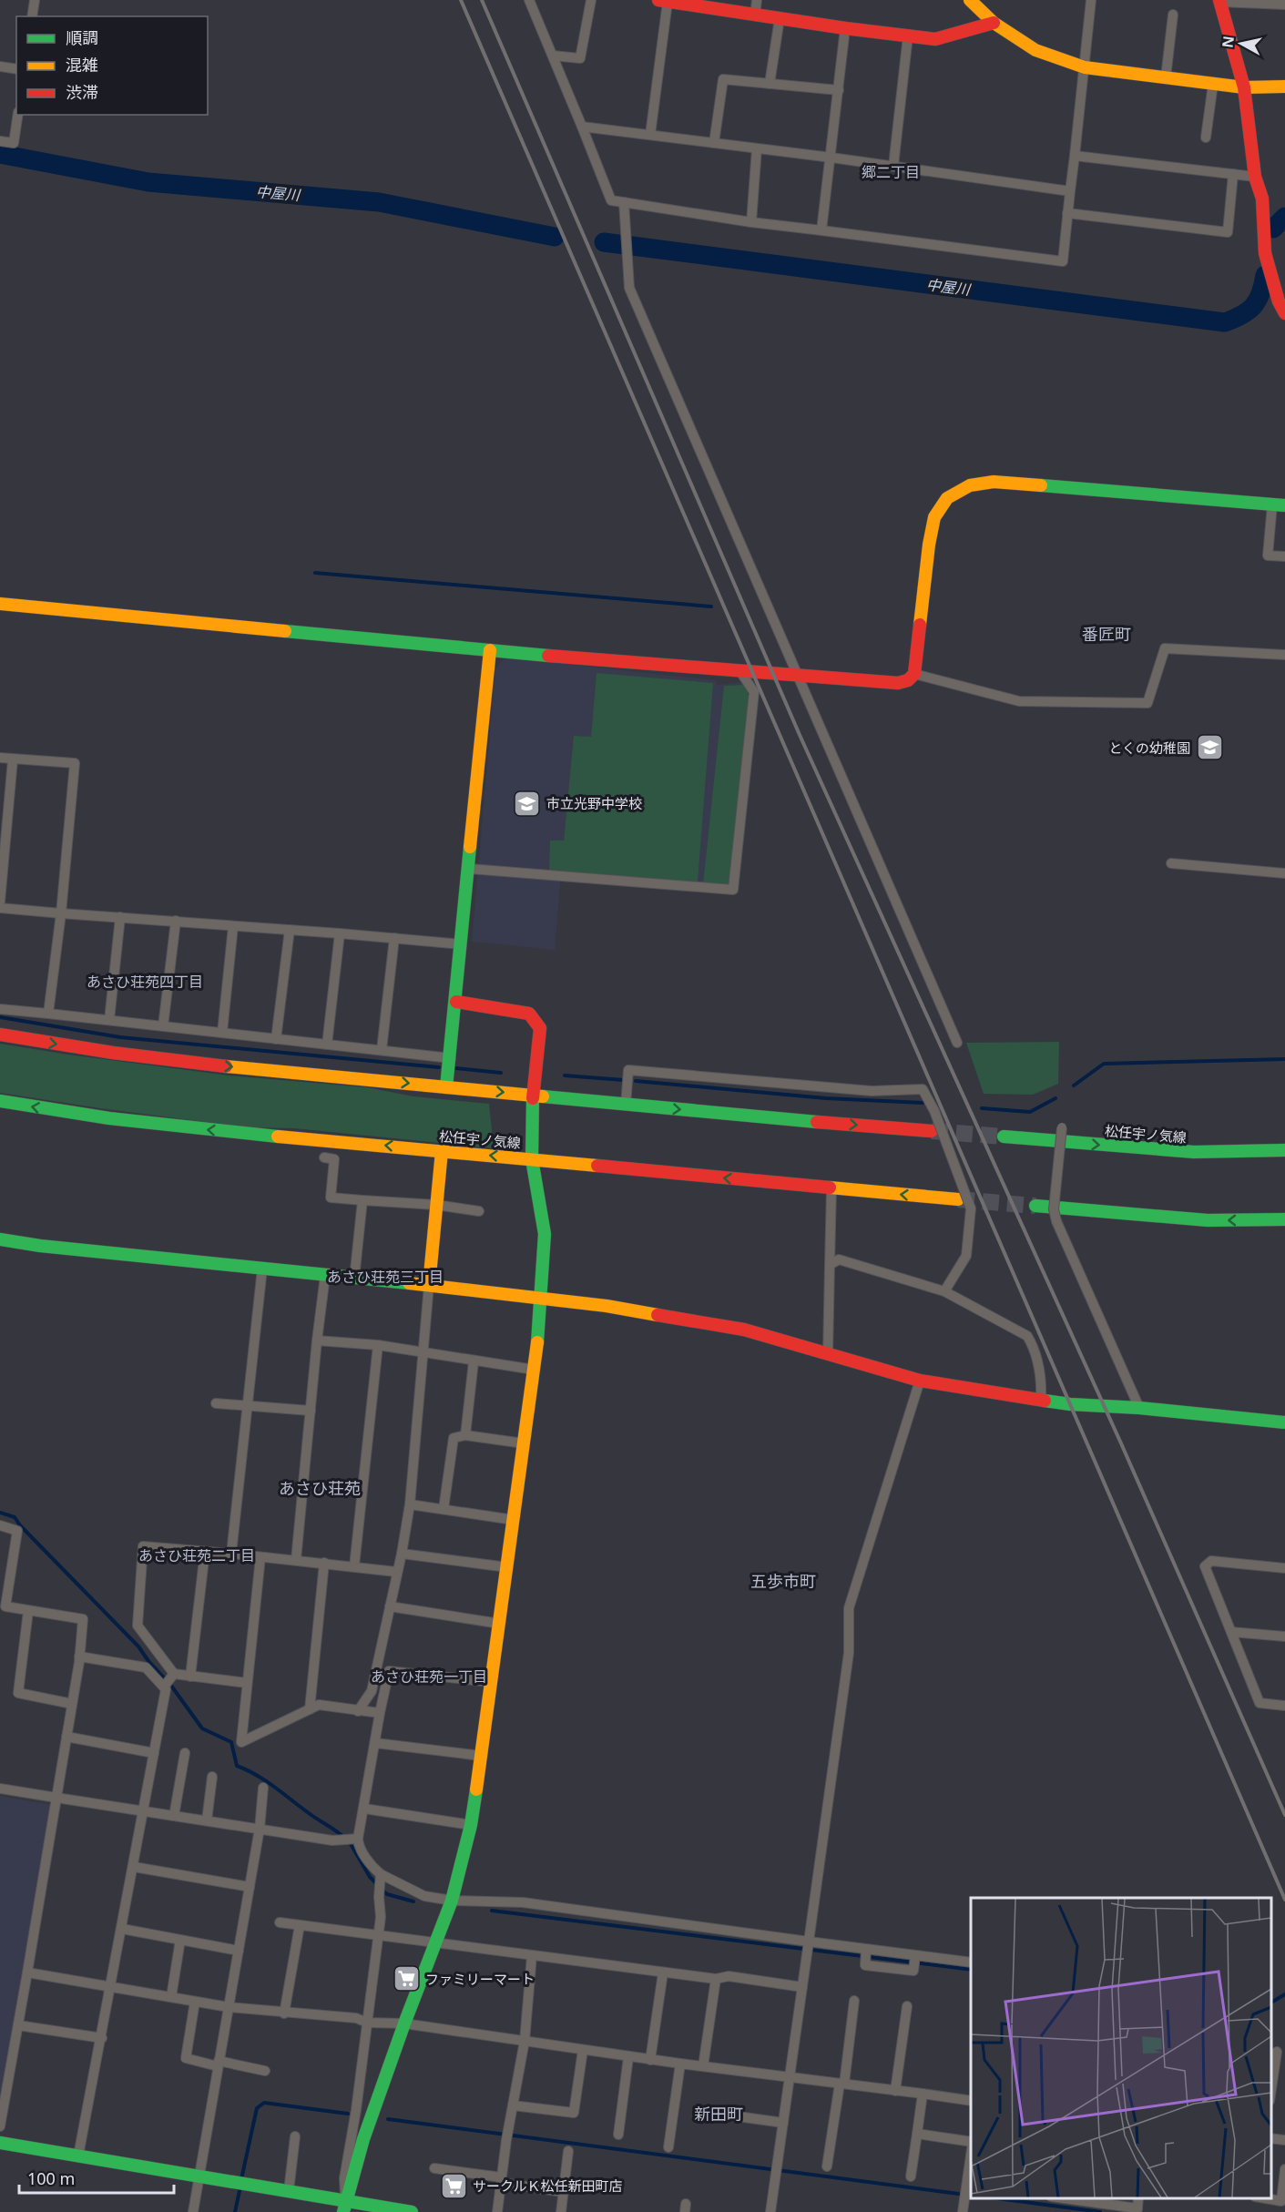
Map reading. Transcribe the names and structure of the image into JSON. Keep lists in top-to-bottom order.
{
  "streets": {
    "street": ["松任宇ノ気線"]
  },
  "districts": [
    "郷二丁目",
    "番匠町",
    "あさひ荘苑四丁目",
    "あさひ荘苑三丁目",
    "あさひ荘苑",
    "あさひ荘苑二丁目",
    "五歩市町",
    "あさひ荘苑一丁目",
    "新田町"
  ],
  "water": ["中屋川"],
  "places": {
    "school or university": ["とくの幼稚園", "市立光野中学校"],
    "supermarket": ["ファミリーマート", "サークルＫ松任新田町店"]
  },
  "legend": ["順調", "混雑", "渋滞"],
  "scale_bar": "100 m",
  "north": "left"
}
